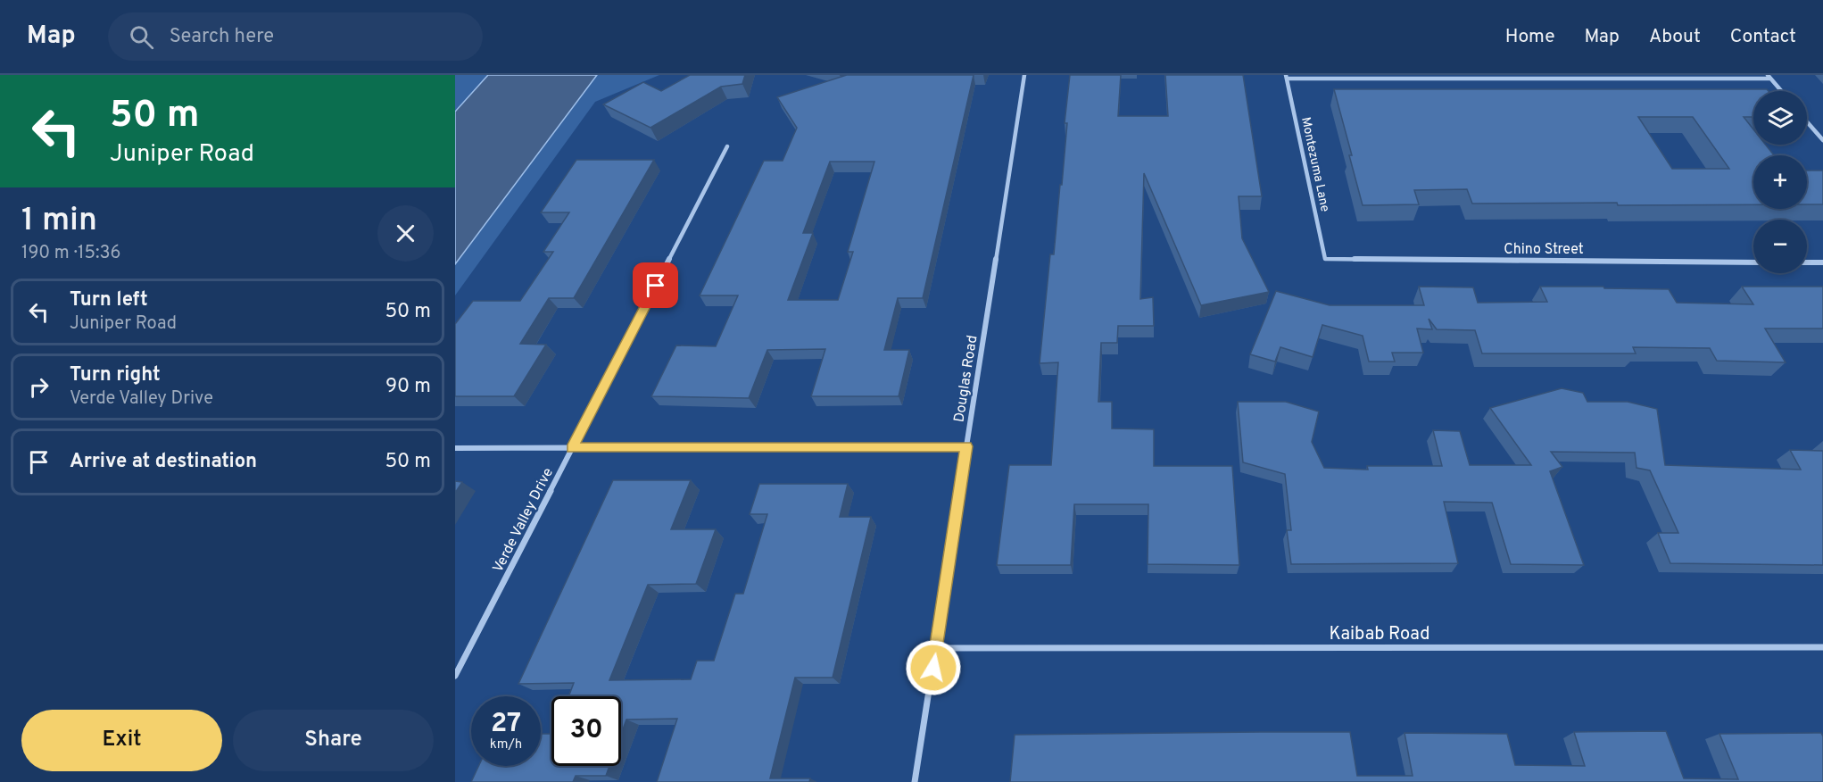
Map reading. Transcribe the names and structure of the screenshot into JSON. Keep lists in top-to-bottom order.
{
  "streets": {
    "street": [
      "Montezuma Lane",
      "Chino Street",
      "Douglas Road",
      "Verde Valley Drive",
      "Kaibab Road"
    ]
  },
  "crossings": [
    ["Montezuma Lane", "Chino Street"],
    ["Douglas Road", "Kaibab Road"]
  ],
  "page": {
    "header": "Map",
    "search": "Search here",
    "nav": [
      "Home",
      "Map",
      "About",
      "Contact"
    ],
    "turn": ["50 m", "Juniper Road"],
    "map_buttons": ["+", "−"],
    "heading": ["1 min", "190 m · 15:36"],
    "list": [
      {
        "name": "Turn left",
        "note": "Juniper Road",
        "value": "50 m"
      },
      {
        "name": "Turn right",
        "note": "Verde Valley Drive",
        "value": "90 m"
      },
      {
        "name": "Arrive at destination",
        "value": "50 m"
      }
    ],
    "speed": "27 km/h",
    "limit": "30",
    "buttons": ["Exit", "Share"]
  }
}
